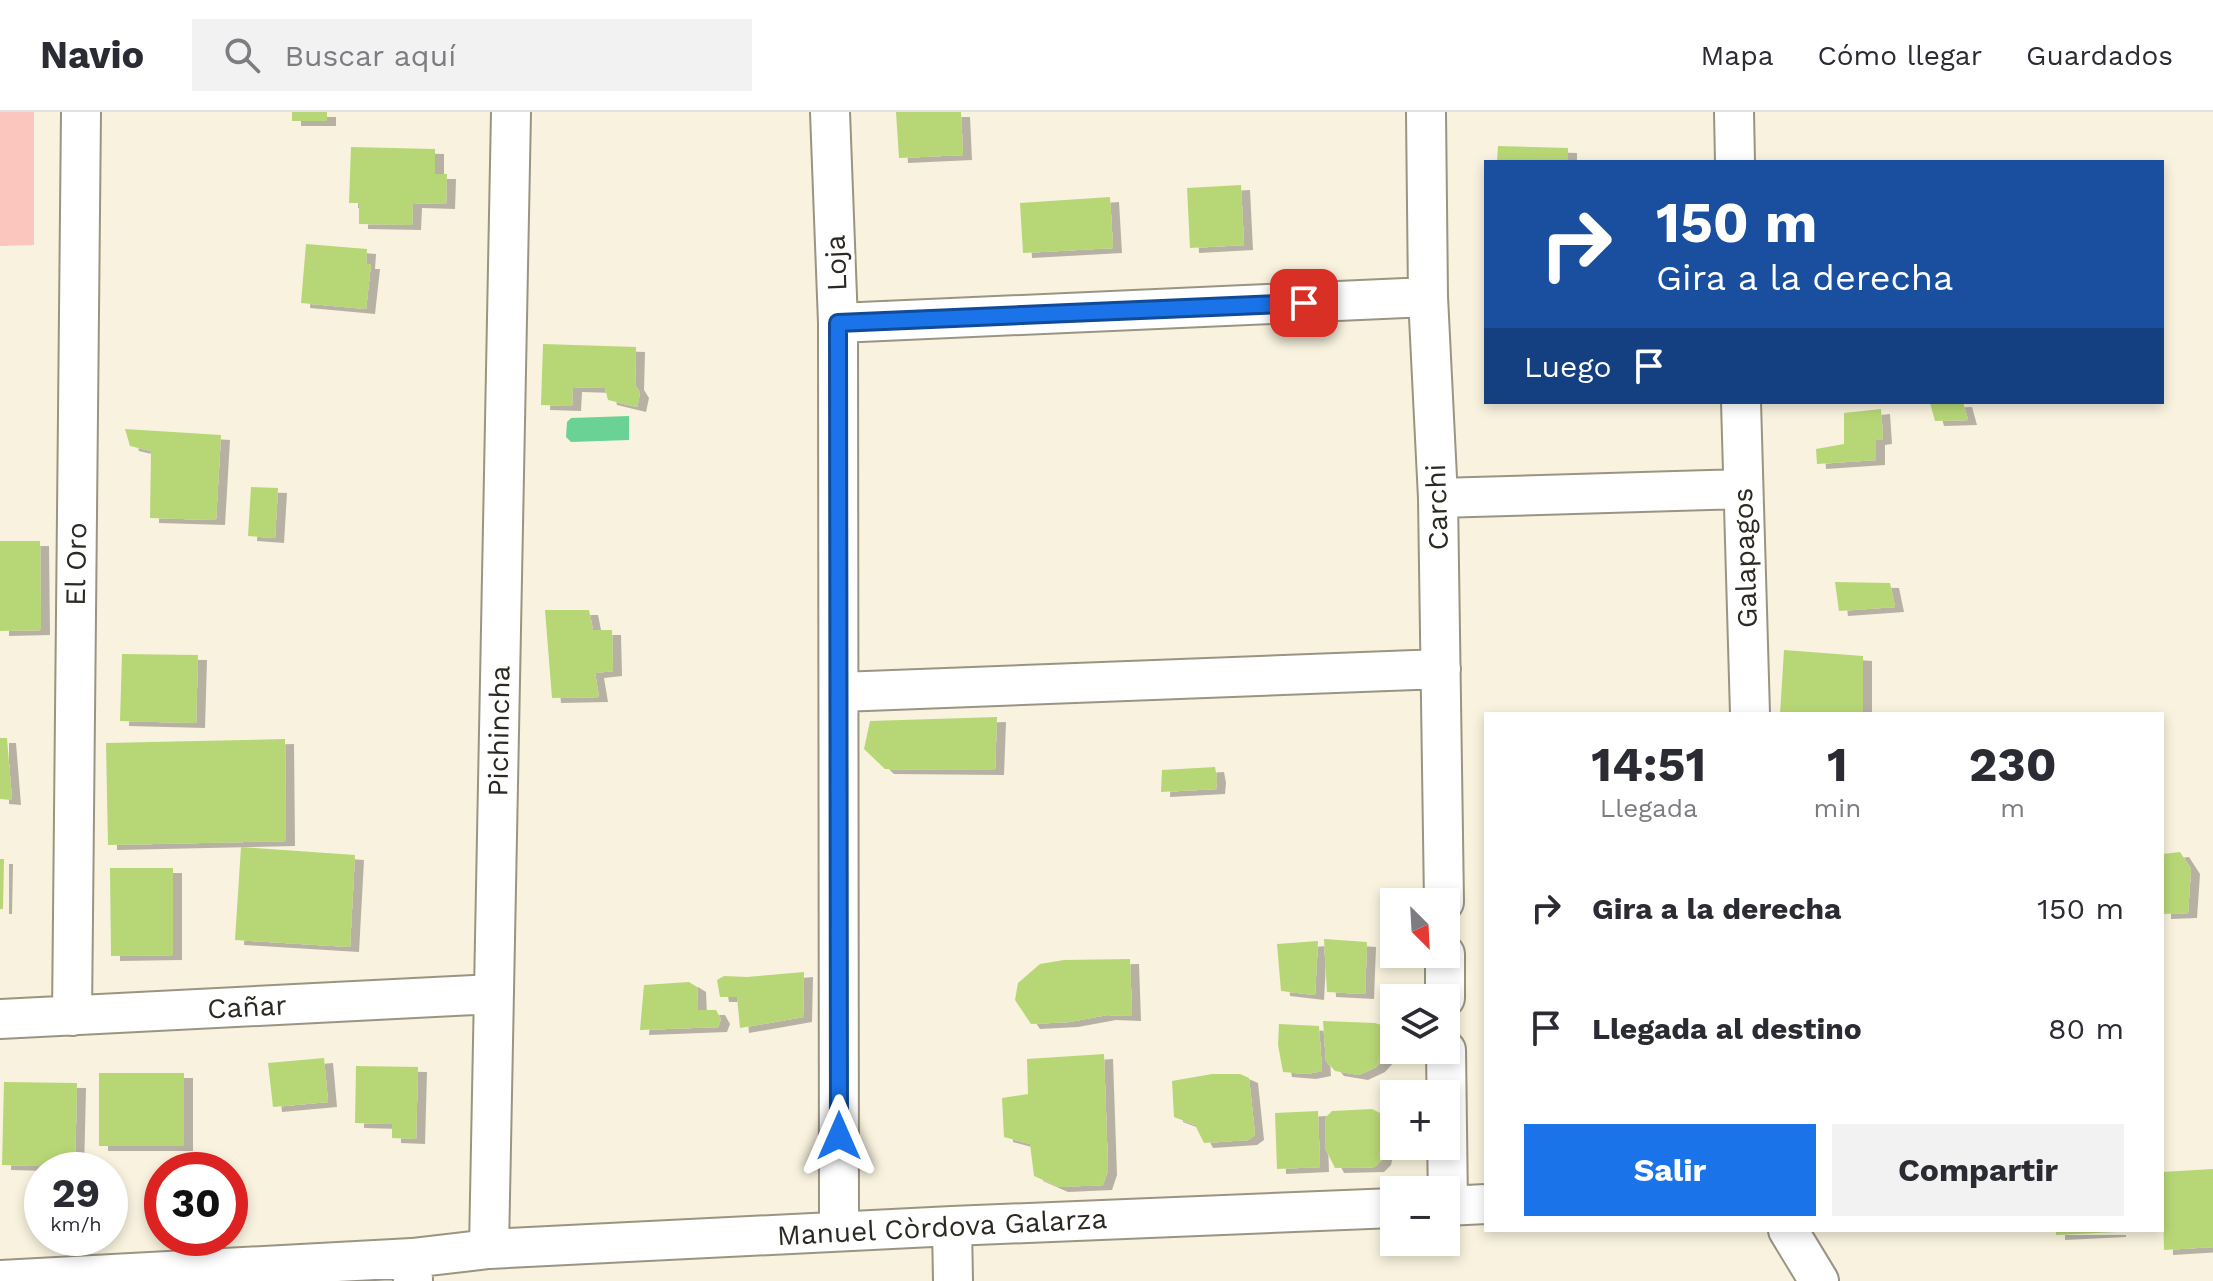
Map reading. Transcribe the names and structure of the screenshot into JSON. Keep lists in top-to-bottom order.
{
  "streets": {
    "street": [
      "Loja",
      "Carchi",
      "Galapagos",
      "El Oro",
      "Pichincha",
      "Cañar",
      "Manuel Còrdova Galarza"
    ]
  },
  "crossings": [
    ["Loja", "Manuel Còrdova Galarza"],
    ["El Oro", "Cañar"],
    ["Pichincha", "Cañar"],
    ["Pichincha", "Manuel Còrdova Galarza"]
  ],
  "north": "bottom right",
  "page": {
    "header": "Navio",
    "search": "Buscar aquí",
    "nav": ["Mapa", "Cómo llegar", "Guardados"],
    "turn": ["150 m", "Gira a la derecha"],
    "then": "Luego",
    "eta": [
      "14:51",
      "Llegada",
      "1",
      "min",
      "230",
      "m"
    ],
    "list": [
      {
        "name": "Gira a la derecha",
        "value": "150 m"
      },
      {
        "name": "Llegada al destino",
        "value": "80 m"
      }
    ],
    "map_buttons": ["+", "−"],
    "buttons": ["Salir", "Compartir"],
    "speed": "29 km/h",
    "limit": "30"
  }
}
